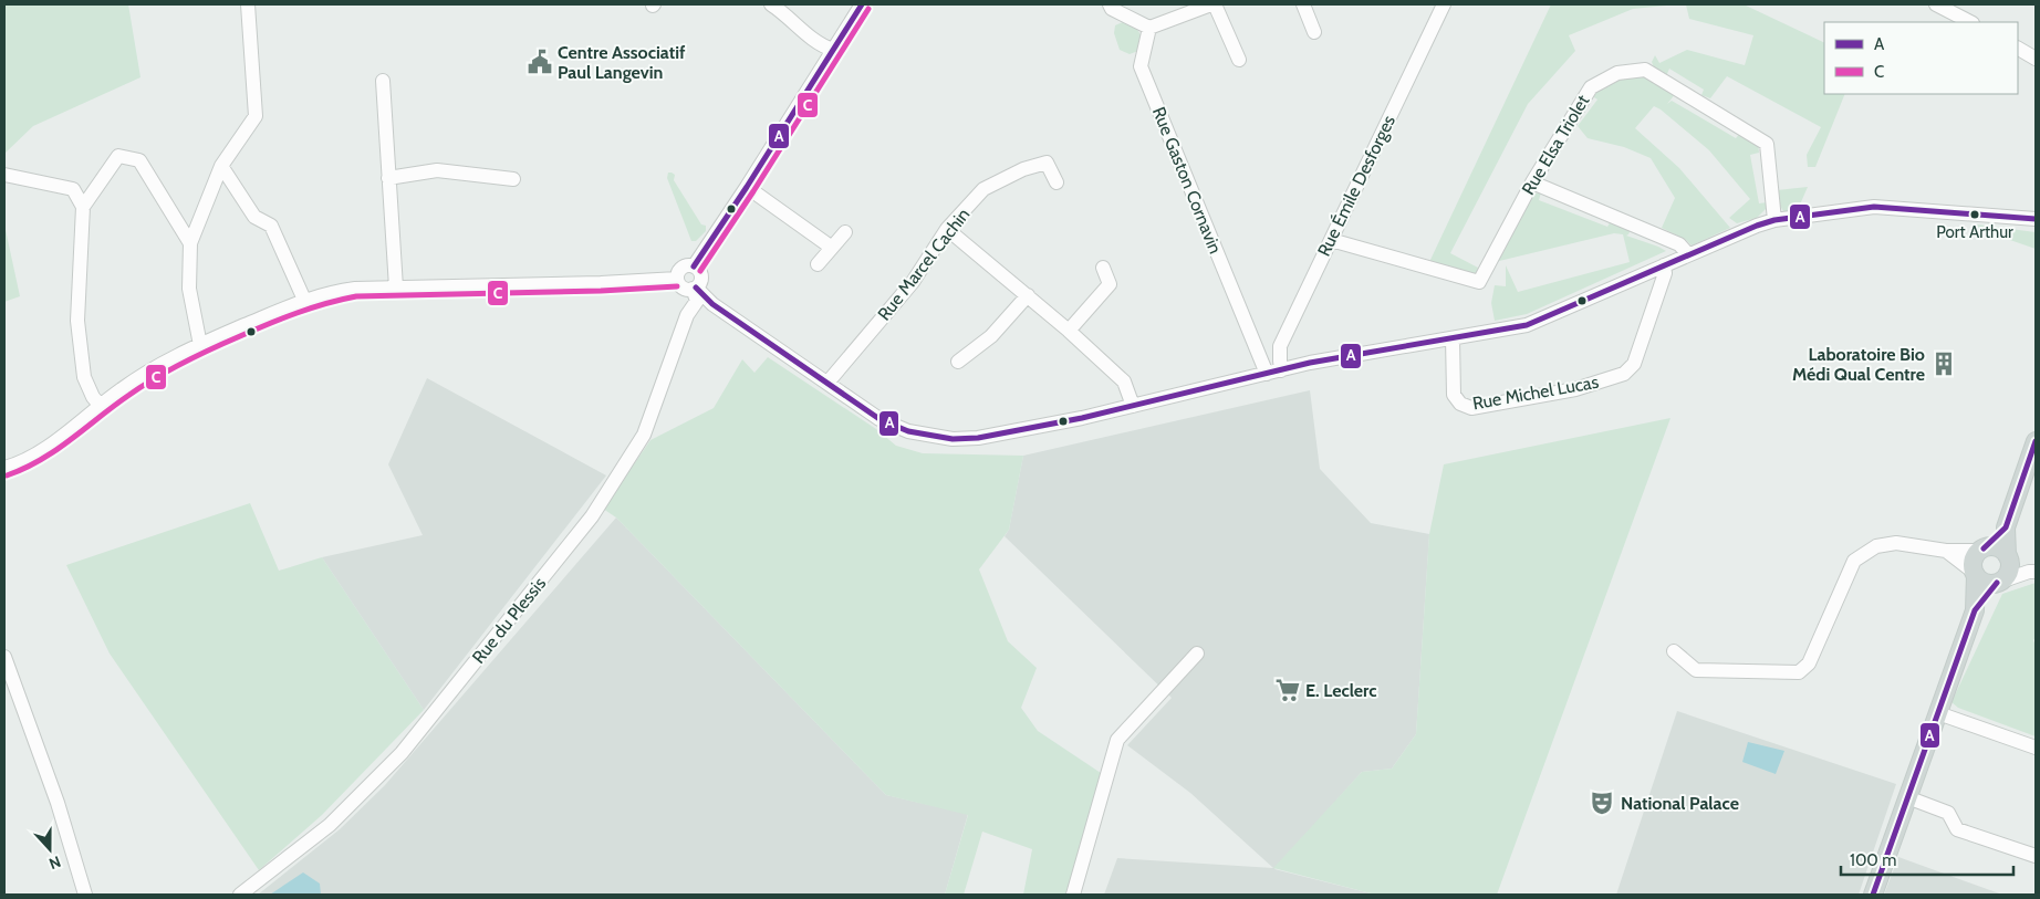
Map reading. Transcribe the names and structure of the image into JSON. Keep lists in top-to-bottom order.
{
  "streets": {
    "street": [
      "Rue Elsa Triolet",
      "Rue Gaston Cornavin",
      "Rue Émile Desforges",
      "Rue Marcel Cachin",
      "Rue Michel Lucas",
      "Rue du Plessis"
    ]
  },
  "crossings": [
    ["Rue Elsa Triolet", "Rue Émile Desforges"]
  ],
  "places": {
    "public building": ["Centre Associatif Paul Langevin"],
    "other": ["Port Arthur"],
    "building": ["Laboratoire Bio Médi Qual Centre"],
    "supermarket": ["E. Leclerc"],
    "theatre": ["National Palace"]
  },
  "lines": ["transit line A", "transit line C"],
  "legend": ["A", "C"],
  "scale_bar": "100 m",
  "north": "bottom"
}
